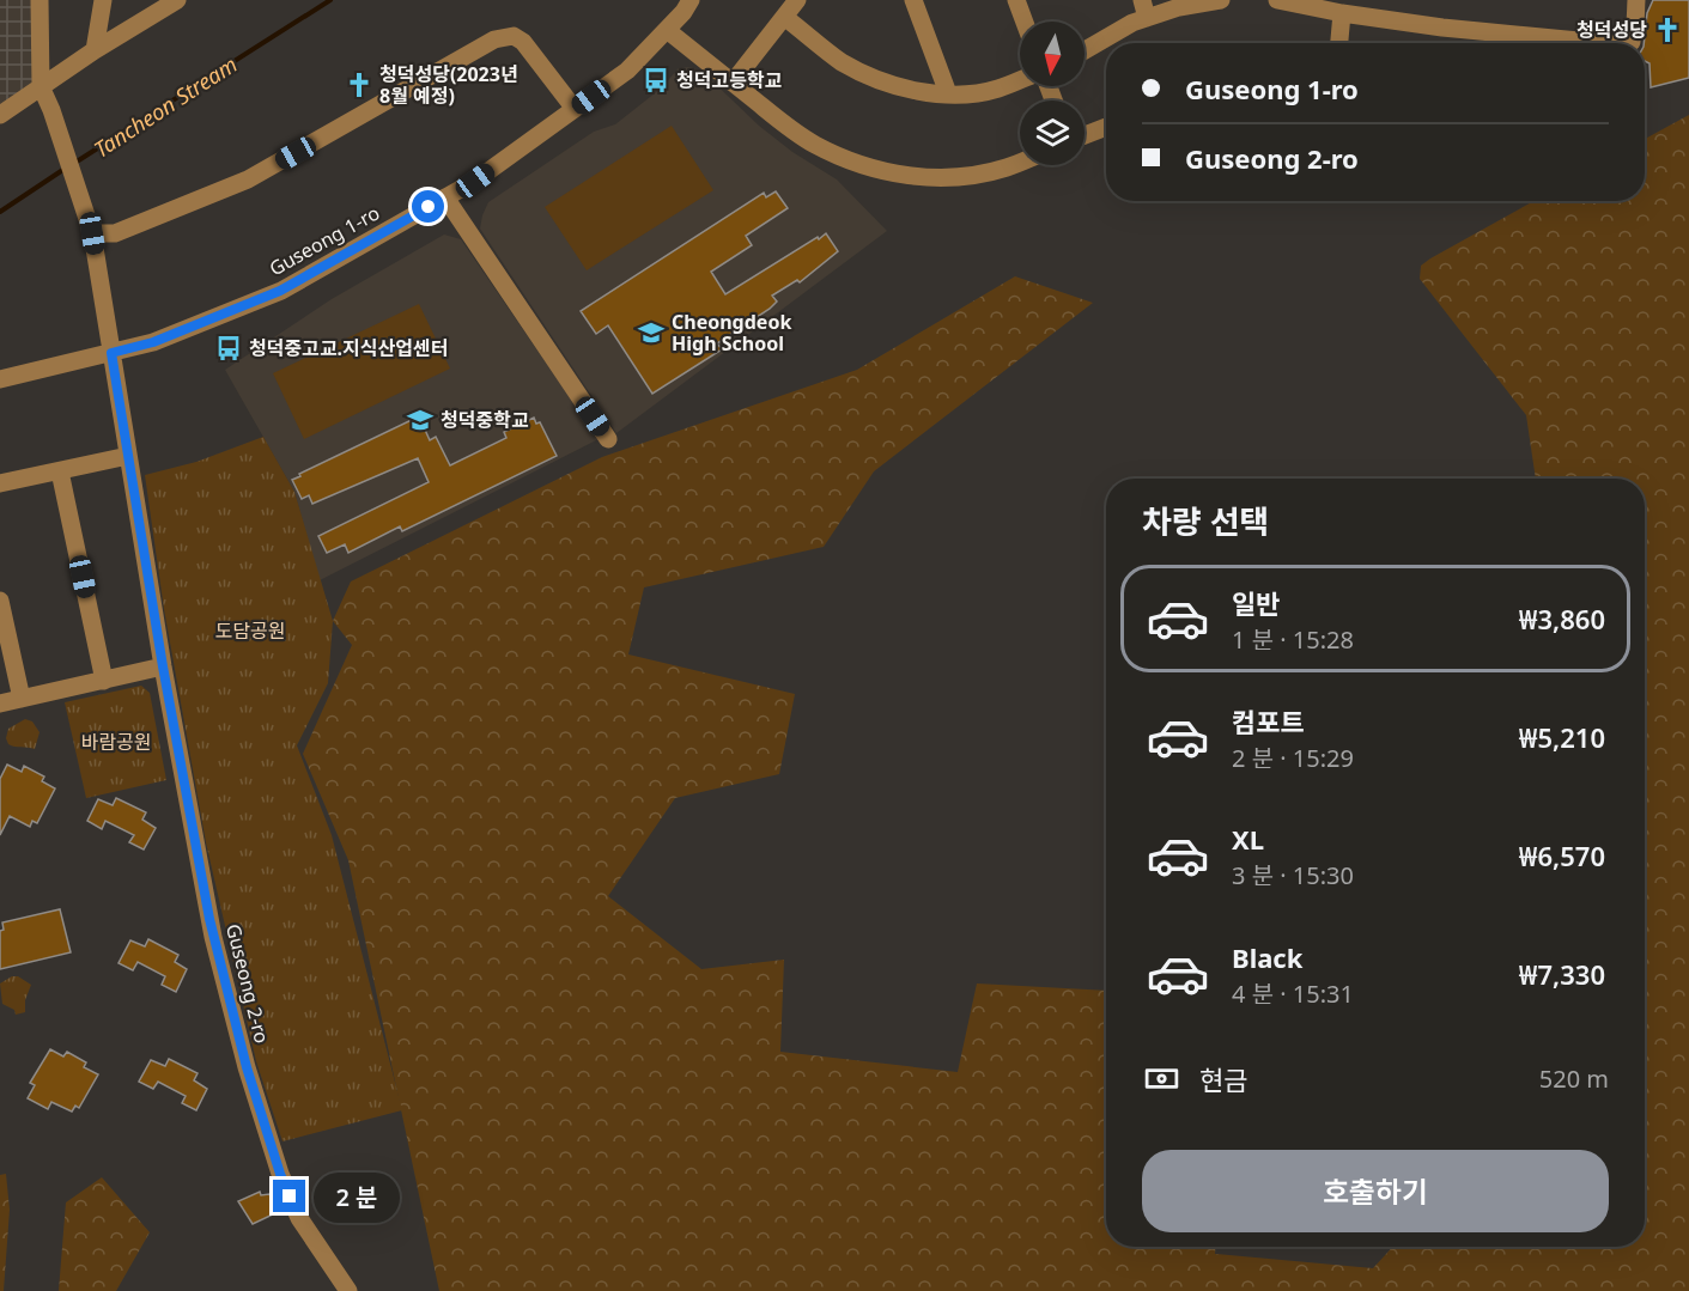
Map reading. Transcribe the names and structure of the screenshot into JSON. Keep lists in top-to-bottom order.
{
  "streets": {
    "street": ["Guseong 1-ro", "Guseong 2-ro"]
  },
  "crossings": [
    ["Guseong 1-ro", "Guseong 2-ro"]
  ],
  "water": ["Tancheon Stream"],
  "parks": ["도담공원", "바람공원"],
  "places": {
    "church": ["청덕성당", "청덕성당(2023년 8월 예정)"],
    "bus stop": ["청덕고등학교", "청덕중고교.지식산업센터"],
    "school or university": ["Cheongdeok High School", "청덕중학교"]
  },
  "north": "bottom",
  "page": {
    "banner": ["Guseong 1-ro", "Guseong 2-ro"],
    "heading": "차량 선택",
    "list": [
      {
        "name": "일반",
        "note": "1 분 · 15:28",
        "value": "₩3,860"
      },
      {
        "name": "컴포트",
        "note": "2 분 · 15:29",
        "value": "₩5,210"
      },
      {
        "name": "XL",
        "note": "3 분 · 15:30",
        "value": "₩6,570"
      },
      {
        "name": "Black",
        "note": "4 분 · 15:31",
        "value": "₩7,330"
      }
    ],
    "pay": ["현금", "520 m"],
    "buttons": "호출하기",
    "bubble": "2 분"
  }
}
